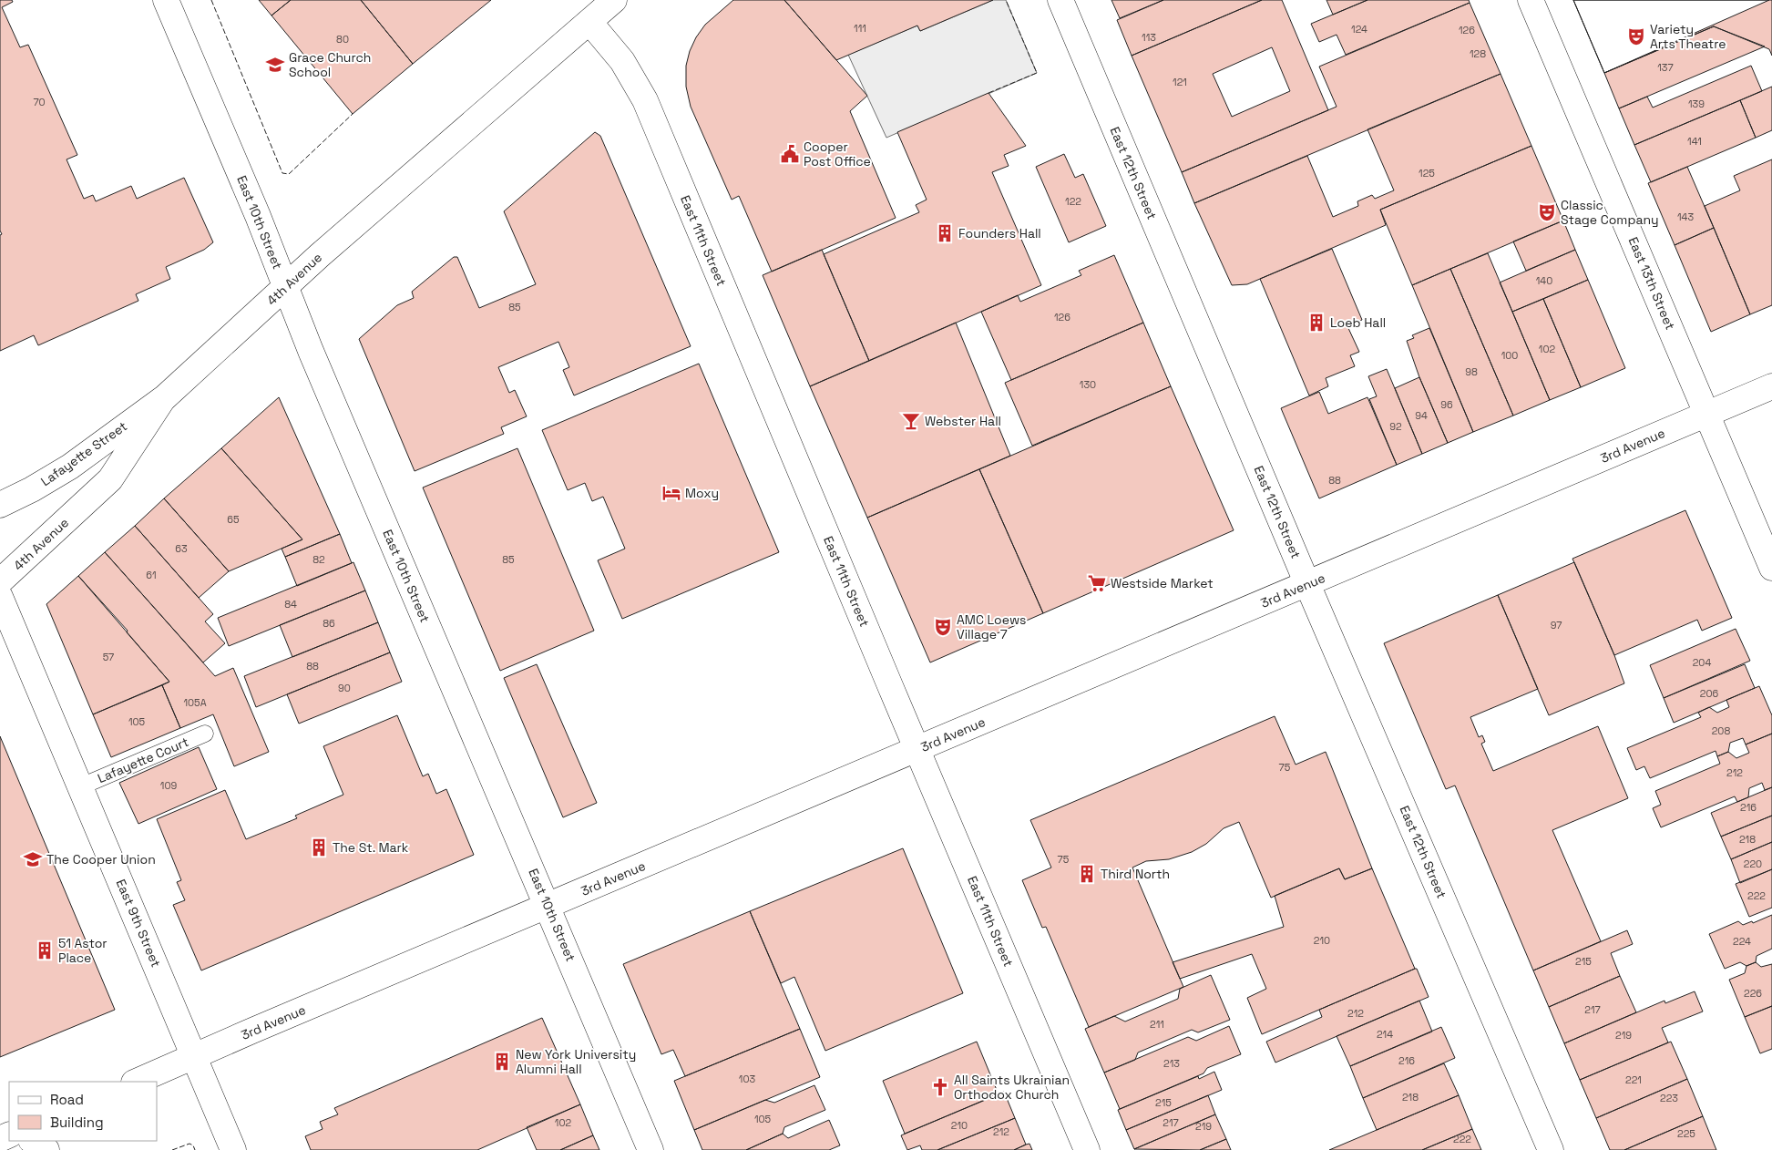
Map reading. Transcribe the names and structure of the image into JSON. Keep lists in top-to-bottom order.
{
  "streets": {
    "street": [
      "East 12th Street",
      "East 10th Street",
      "East 11th Street",
      "4th Avenue",
      "East 13th Street",
      "3rd Avenue",
      "Lafayette Street",
      "East 9th Street"
    ],
    "lane": ["Lafayette Court"]
  },
  "crossings": [
    ["East 12th Street", "3rd Avenue"],
    ["East 10th Street", "4th Avenue"],
    ["East 10th Street", "3rd Avenue"],
    ["East 11th Street", "4th Avenue"],
    ["East 11th Street", "3rd Avenue"],
    ["4th Avenue", "Lafayette Street"],
    ["East 13th Street", "3rd Avenue"],
    ["3rd Avenue", "East 9th Street"],
    ["Lafayette Court", "East 9th Street"]
  ],
  "places": {
    "theatre": ["Variety Arts Theatre", "Classic Stage Company", "AMC Loews Village 7"],
    "school or university": ["Grace Church School", "The Cooper Union"],
    "public building": ["Cooper Post Office"],
    "building": [
      "Founders Hall",
      "Loeb Hall",
      "The St. Mark",
      "Third North",
      "51 Astor Place",
      "New York University Alumni Hall"
    ],
    "bar": ["Webster Hall"],
    "hotel": ["Moxy"],
    "supermarket": ["Westside Market"],
    "church": ["All Saints Ukrainian Orthodox Church"]
  },
  "house_numbers": [
    "111",
    "124",
    "126",
    "113",
    "80",
    "128",
    "137",
    "121",
    "70",
    "139",
    "141",
    "125",
    "122",
    "143",
    "140",
    "85",
    "126",
    "102",
    "100",
    "98",
    "130",
    "96",
    "94",
    "92",
    "88",
    "65",
    "63",
    "82",
    "85",
    "61",
    "84",
    "86",
    "97",
    "57",
    "204",
    "88",
    "90",
    "206",
    "105A",
    "105",
    "208",
    "75",
    "212",
    "109",
    "216",
    "218",
    "75",
    "220",
    "222",
    "210",
    "224",
    "215",
    "226",
    "217",
    "212",
    "211",
    "214",
    "219",
    "216",
    "213",
    "103",
    "221",
    "218",
    "223",
    "215",
    "105",
    "102",
    "217",
    "210",
    "219",
    "212",
    "225",
    "222"
  ],
  "legend": ["Road", "Building"]
}
